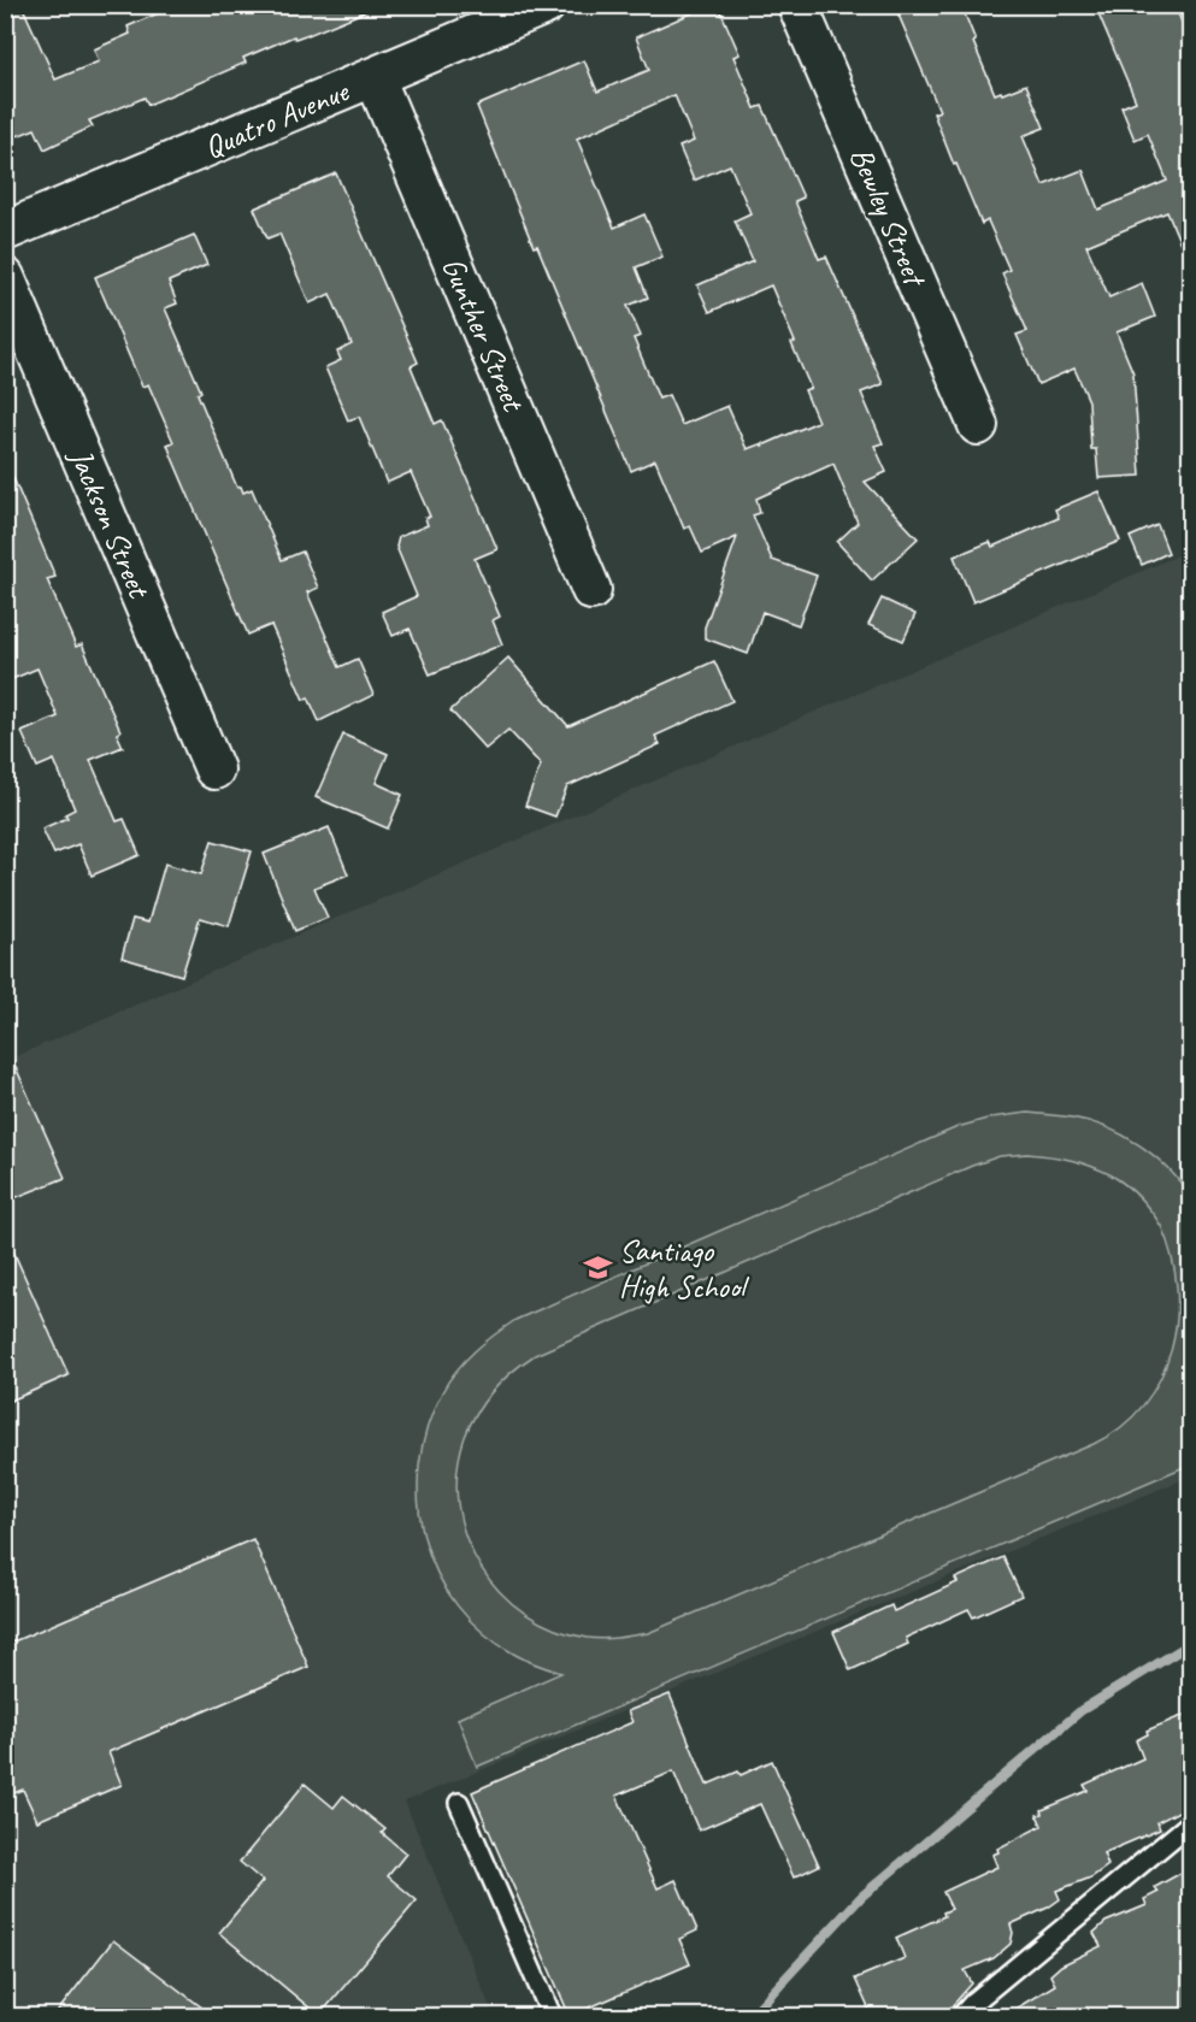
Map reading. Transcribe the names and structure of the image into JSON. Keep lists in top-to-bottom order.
{
  "streets": {
    "street": [
      "Quatro Avenue",
      "Bewley Street",
      "Gunther Street",
      "Jackson Street"
    ]
  },
  "crossings": [
    ["Quatro Avenue", "Gunther Street"]
  ],
  "places": {
    "school or university": ["Santiago High School"]
  }
}
